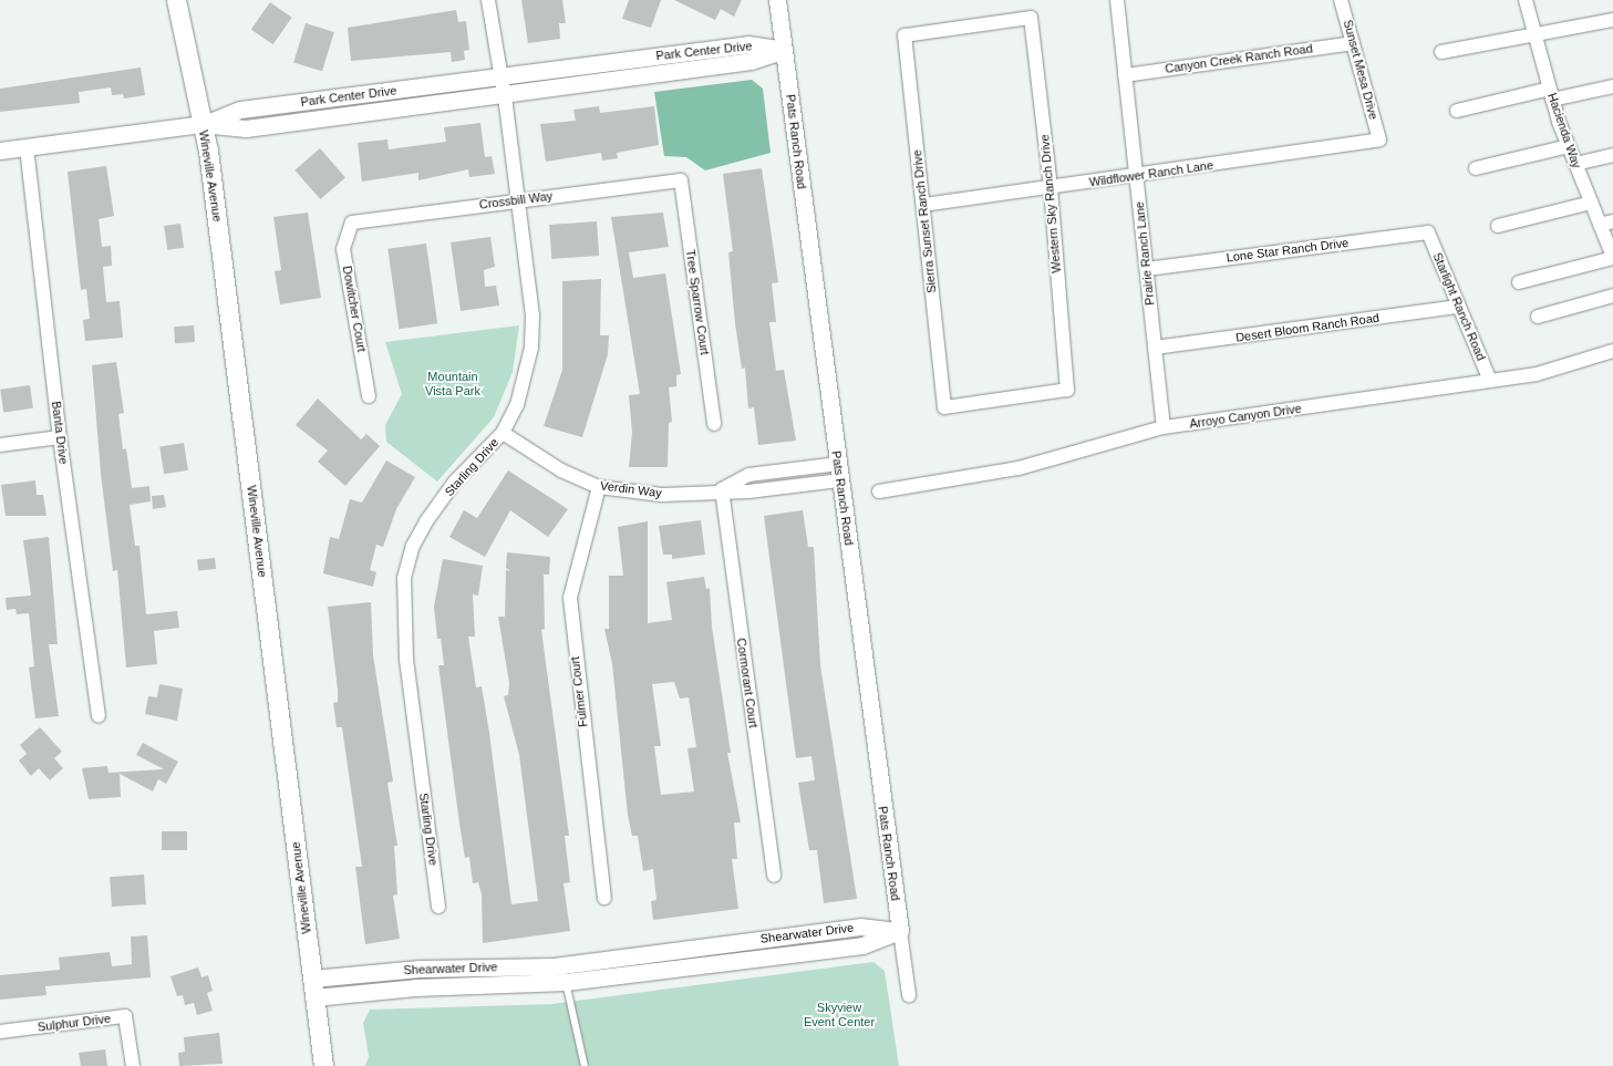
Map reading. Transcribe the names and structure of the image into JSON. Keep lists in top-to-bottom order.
{
  "streets": {
    "main road": ["Wineville Avenue"],
    "street": [
      "Park Center Drive",
      "Canyon Creek Ranch Road",
      "Sunset Mesa Drive",
      "Hacienda Way",
      "Pats Ranch Road",
      "Wildflower Ranch Lane",
      "Crossbill Way",
      "Western Sky Ranch Drive",
      "Sierra Sunset Ranch Drive",
      "Lone Star Ranch Drive",
      "Prairie Ranch Lane",
      "Tree Sparrow Court",
      "Starlight Ranch Road",
      "Dowitcher Court",
      "Desert Bloom Ranch Road",
      "Arroyo Canyon Drive",
      "Banta Drive",
      "Starling Drive",
      "Verdin Way",
      "Cormorant Court",
      "Fulmer Court",
      "Shearwater Drive",
      "Sulphur Drive"
    ]
  },
  "crossings": [
    ["Park Center Drive", "Pats Ranch Road"],
    ["Park Center Drive", "Wineville Avenue"],
    ["Park Center Drive", "Banta Drive"],
    ["Park Center Drive", "Starling Drive"],
    ["Canyon Creek Ranch Road", "Sunset Mesa Drive"],
    ["Canyon Creek Ranch Road", "Prairie Ranch Lane"],
    ["Sunset Mesa Drive", "Wildflower Ranch Lane"],
    ["Pats Ranch Road", "Verdin Way"],
    ["Pats Ranch Road", "Shearwater Drive"],
    ["Wildflower Ranch Lane", "Western Sky Ranch Drive"],
    ["Wildflower Ranch Lane", "Sierra Sunset Ranch Drive"],
    ["Wildflower Ranch Lane", "Prairie Ranch Lane"],
    ["Wineville Avenue", "Shearwater Drive"],
    ["Crossbill Way", "Tree Sparrow Court"],
    ["Crossbill Way", "Dowitcher Court"],
    ["Crossbill Way", "Starling Drive"],
    ["Western Sky Ranch Drive", "Sierra Sunset Ranch Drive"],
    ["Lone Star Ranch Drive", "Prairie Ranch Lane"],
    ["Lone Star Ranch Drive", "Starlight Ranch Road"],
    ["Prairie Ranch Lane", "Desert Bloom Ranch Road"],
    ["Prairie Ranch Lane", "Arroyo Canyon Drive"],
    ["Starlight Ranch Road", "Desert Bloom Ranch Road"],
    ["Starlight Ranch Road", "Arroyo Canyon Drive"],
    ["Starling Drive", "Verdin Way"],
    ["Verdin Way", "Cormorant Court"],
    ["Verdin Way", "Fulmer Court"]
  ],
  "parks": ["Mountain Vista Park", "Skyview Event Center"]
}
